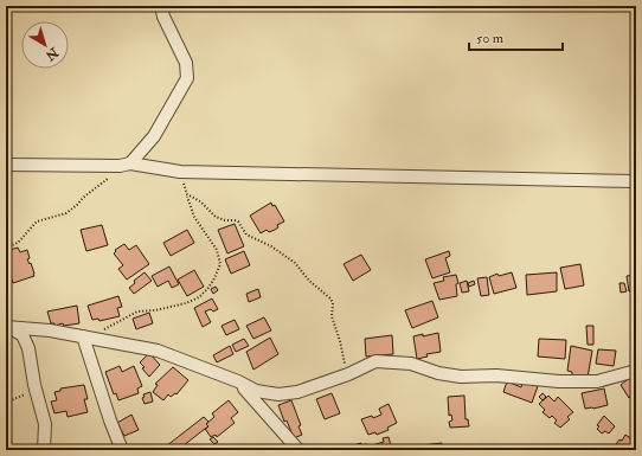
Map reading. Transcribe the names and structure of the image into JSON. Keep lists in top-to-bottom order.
{
  "scale_bar": "50 m",
  "north": "bottom right"
}
